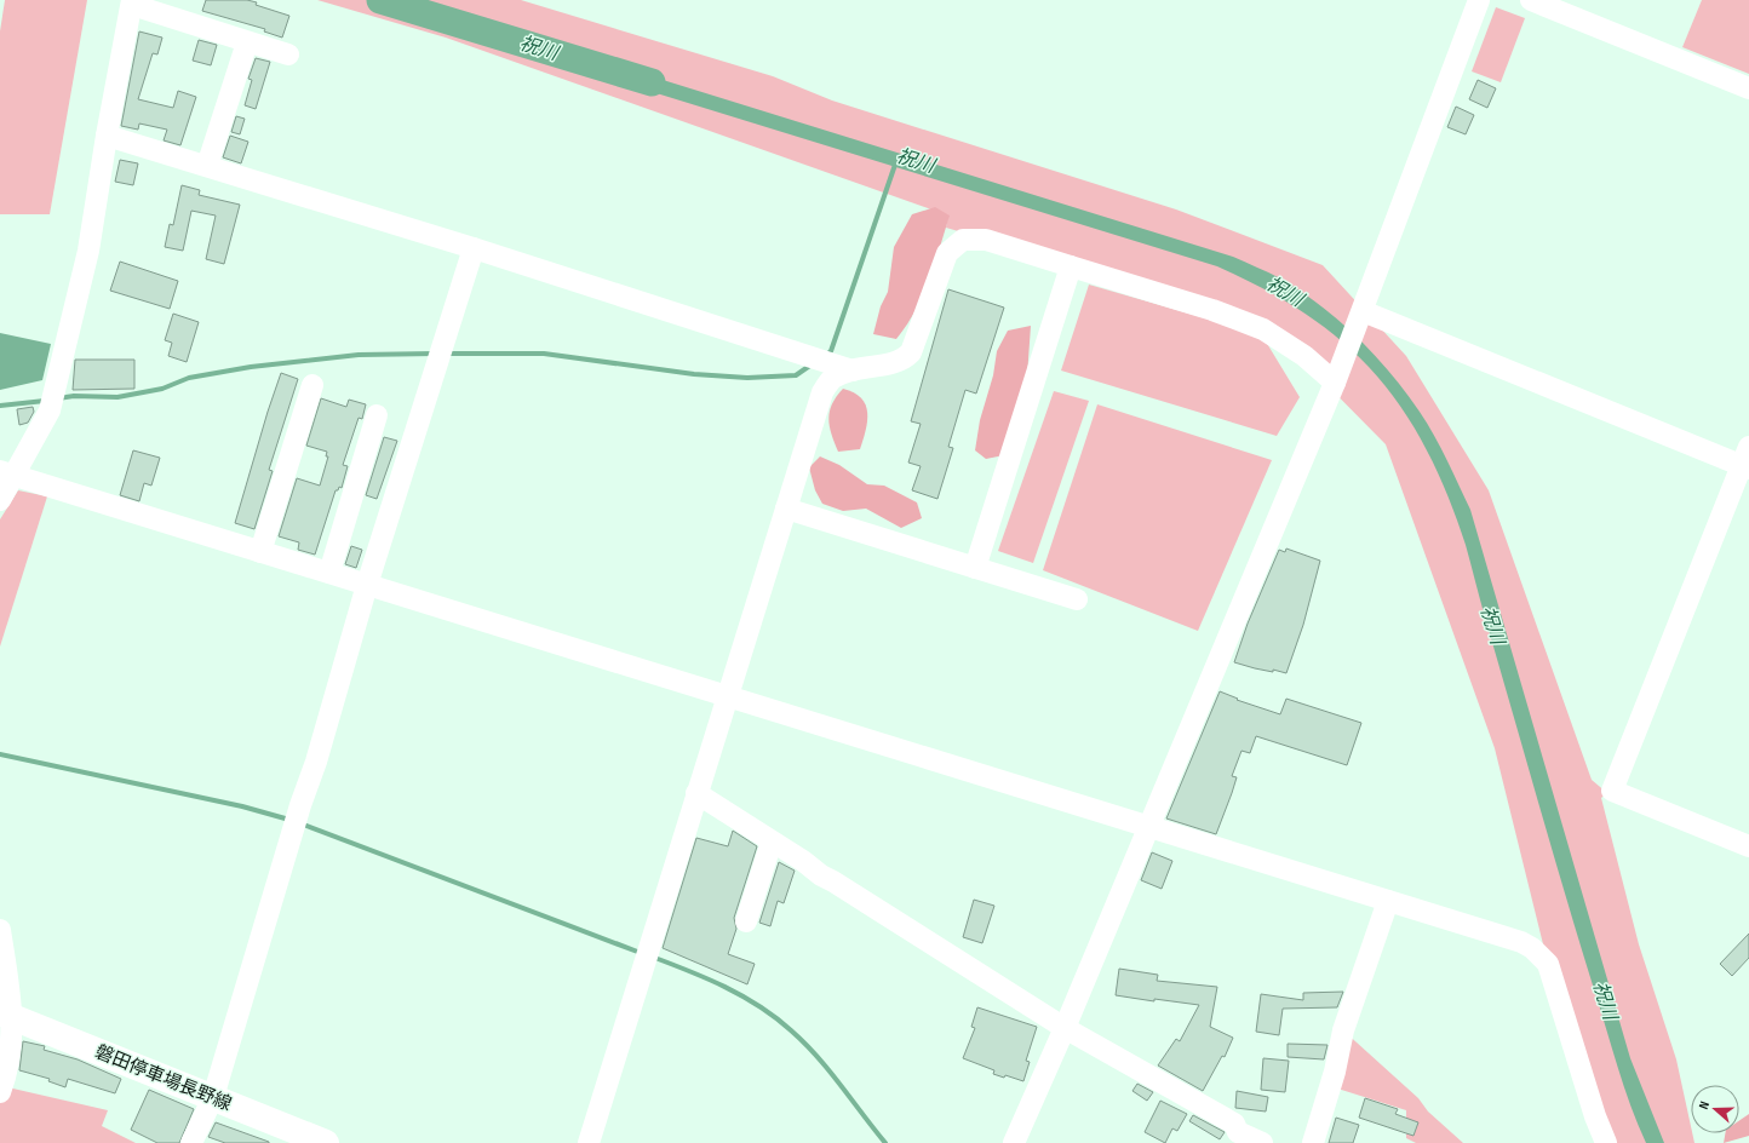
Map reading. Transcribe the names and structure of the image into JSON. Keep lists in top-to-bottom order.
{
  "streets": {
    "main road": ["磐田停車場長野線"]
  },
  "water": ["祝川"],
  "north": "left"
}
